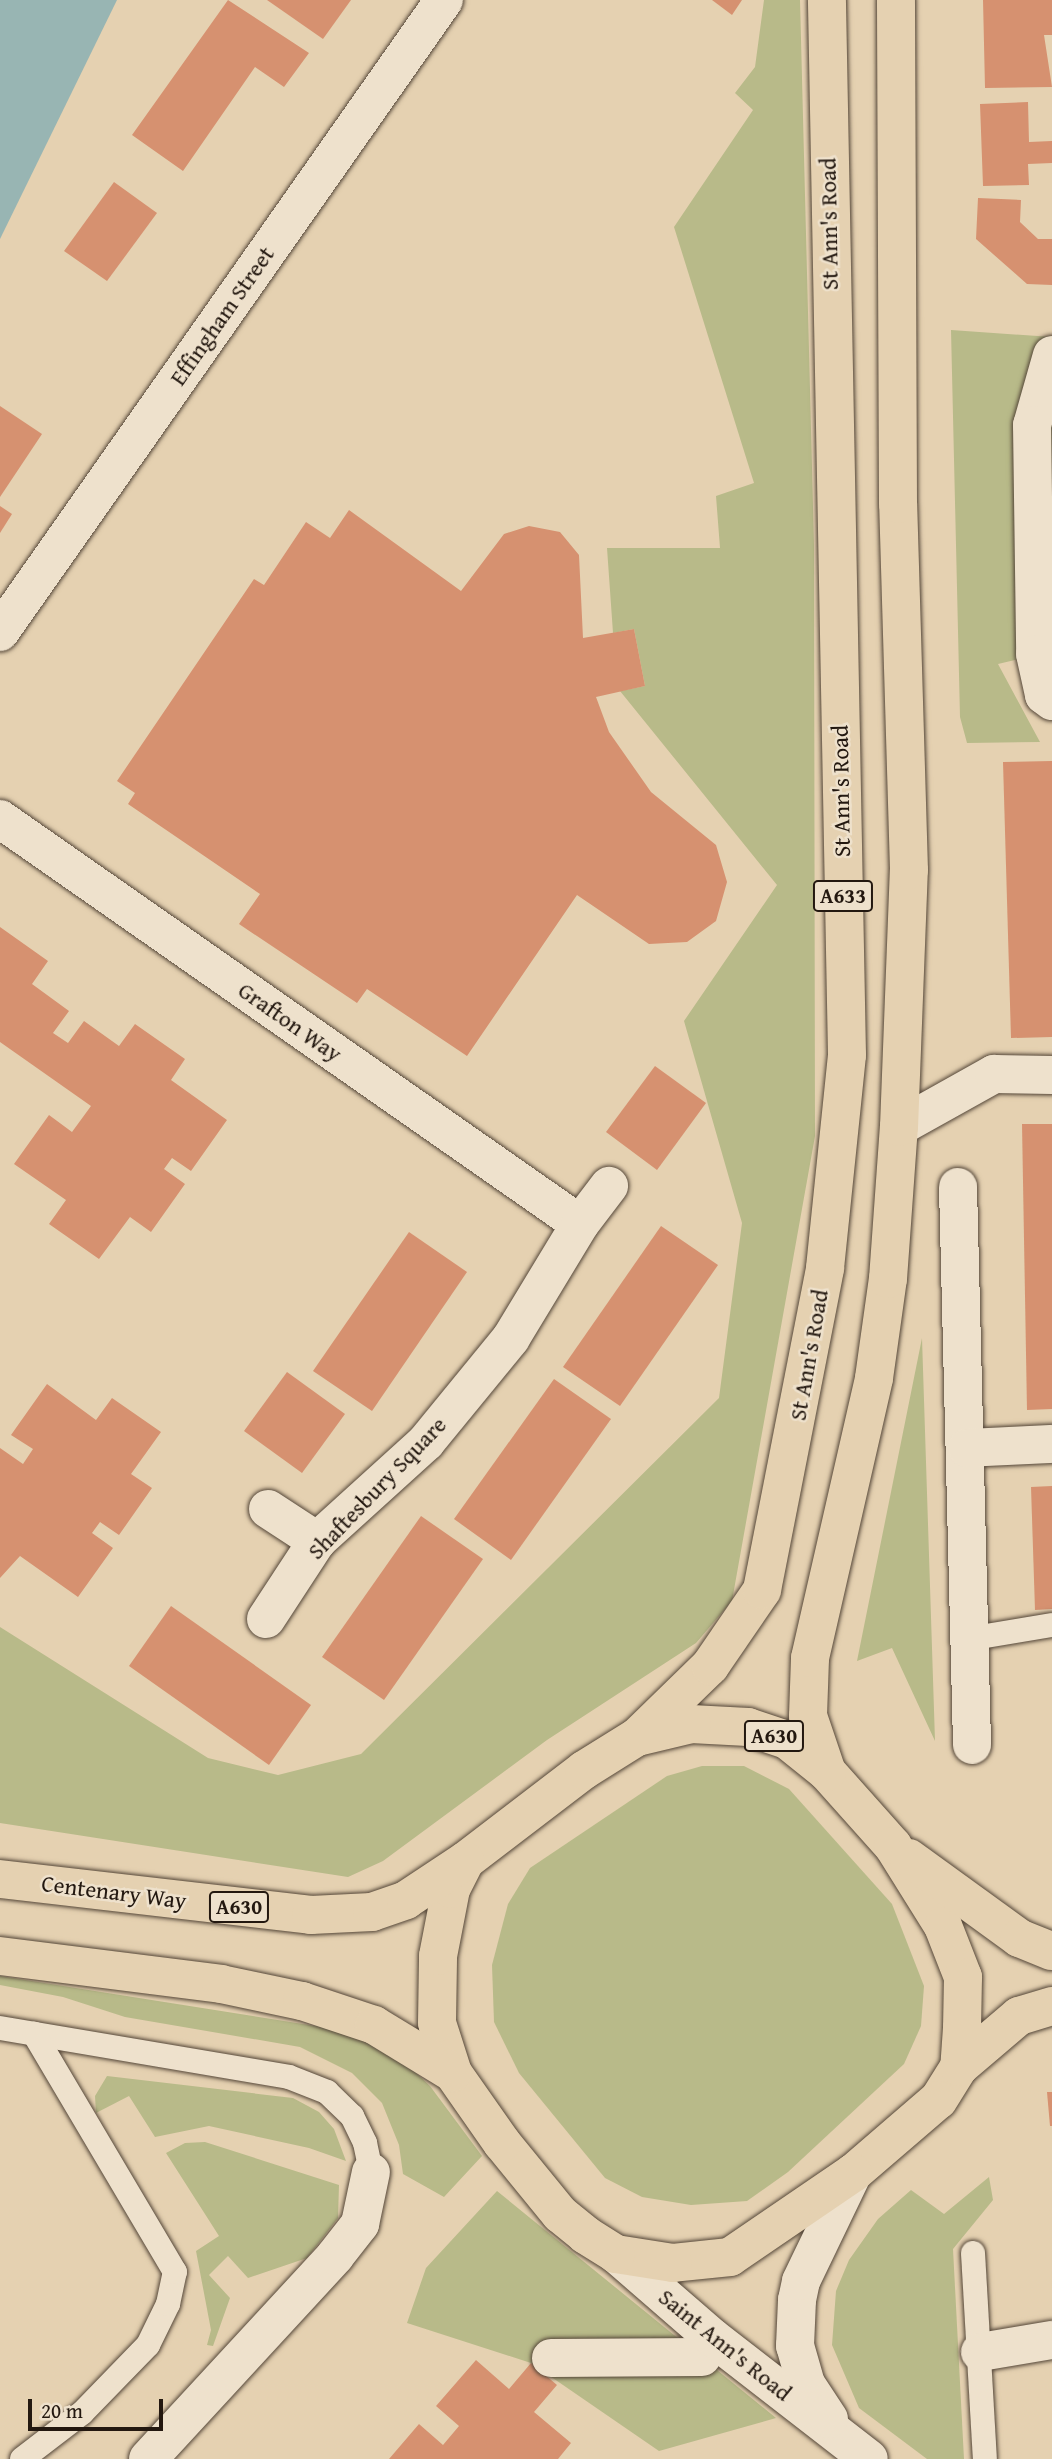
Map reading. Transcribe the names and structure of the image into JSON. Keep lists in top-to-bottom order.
{
  "streets": {
    "main road": [
      "St Ann's Road",
      "A633",
      "A630",
      "Centenary Way"
    ],
    "street": [
      "Effingham Street",
      "Grafton Way",
      "Shaftesbury Square",
      "Saint Ann's Road"
    ]
  },
  "crossings": [
    ["St Ann's Road", "A630"],
    ["A633", "A630"],
    ["Grafton Way", "Shaftesbury Square"],
    ["A630", "Centenary Way"],
    ["A630", "Saint Ann's Road"]
  ],
  "scale_bar": "20 m"
}
